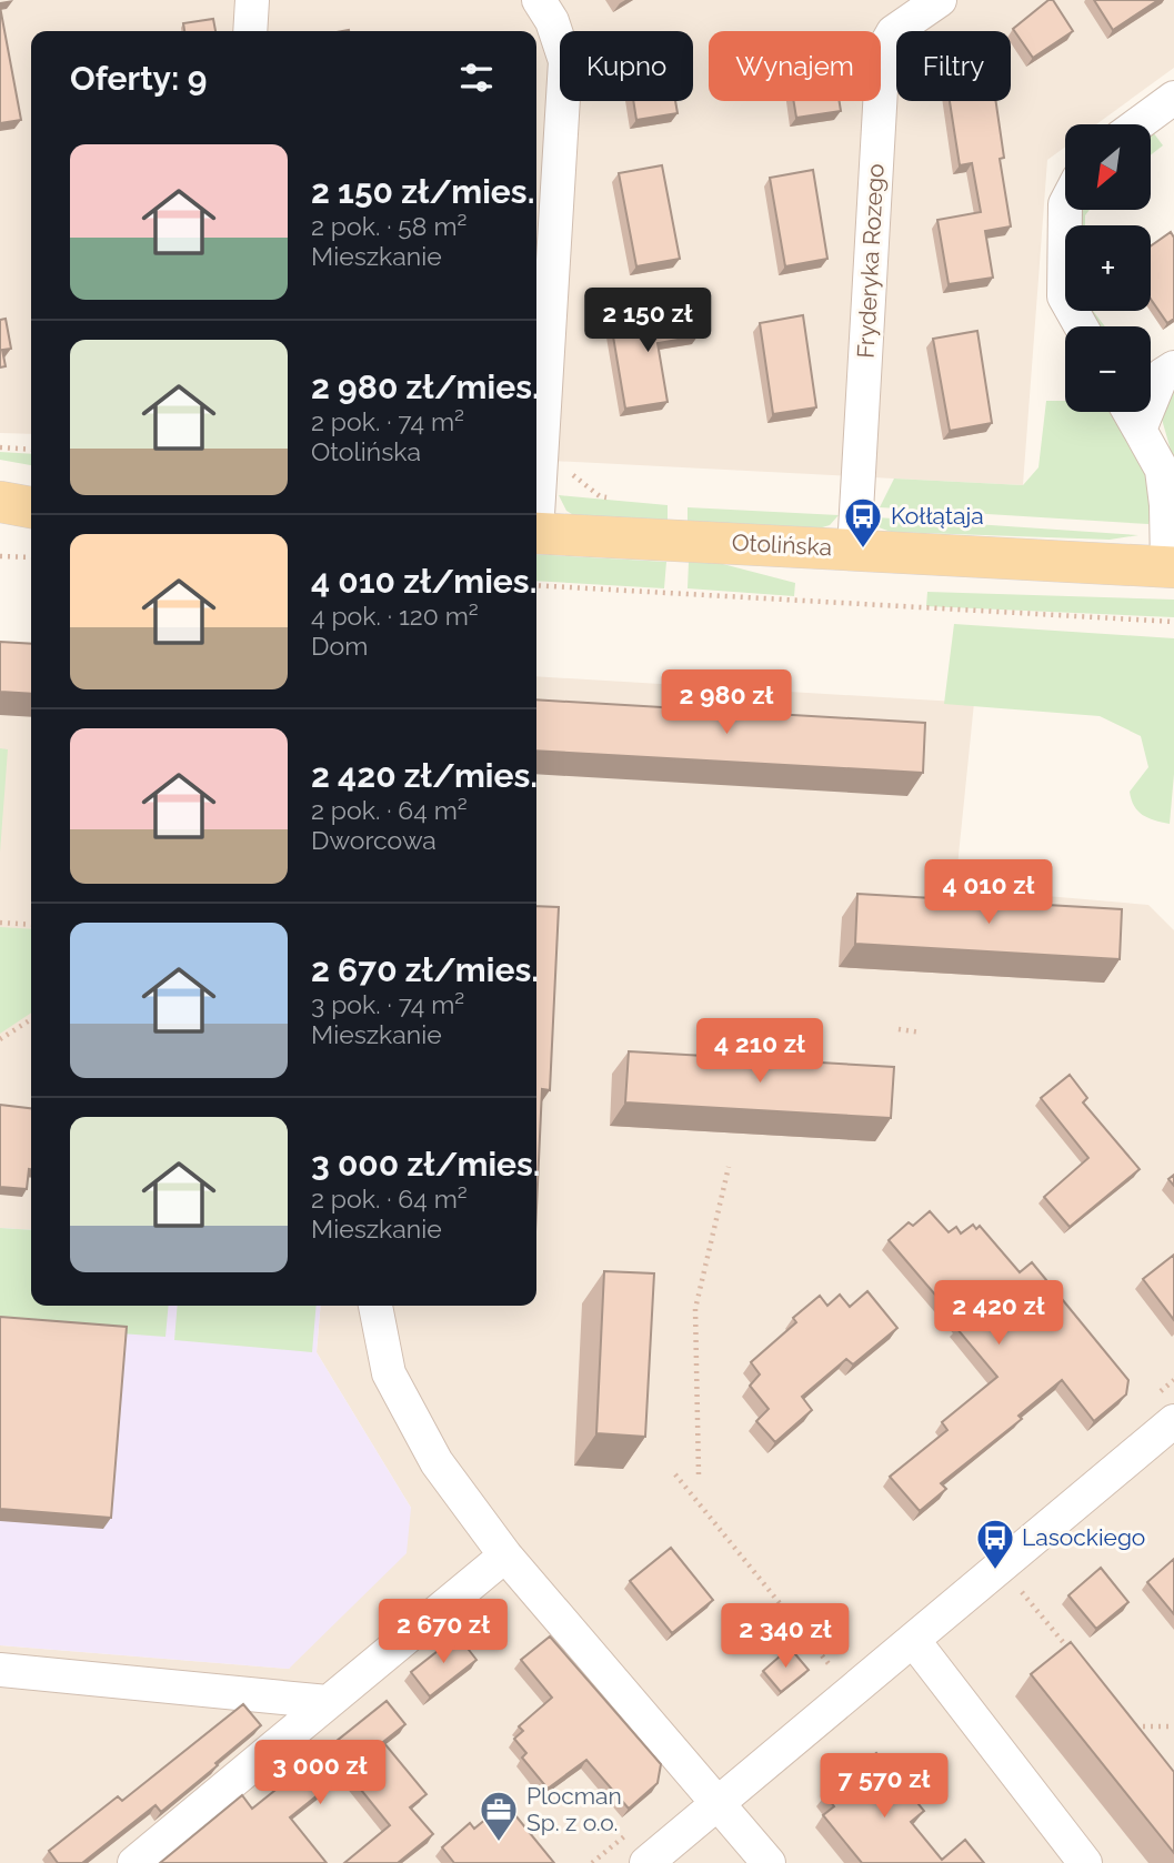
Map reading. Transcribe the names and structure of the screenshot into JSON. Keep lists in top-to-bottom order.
{
  "streets": {
    "main road": ["Otolińska"],
    "street": ["Fryderyka Rozego"]
  },
  "crossings": [
    ["Fryderyka Rozego", "Otolińska"]
  ],
  "places": {
    "bus stop": ["Kołłątaja", "Lasockiego"],
    "office": ["Plocman Sp. z o.o."]
  },
  "north": "bottom left",
  "page": {
    "chip": ["Kupno", "Wynajem", "Filtry"],
    "heading": "Oferty: 9",
    "map_buttons": ["+", "−"],
    "list": [
      {
        "name": "2 150 zł/mies.",
        "note": "2 pok. · 58 m² · Mieszkanie"
      },
      {
        "name": "2 980 zł/mies.",
        "note": "2 pok. · 74 m² · Otolińska"
      },
      {
        "name": "4 010 zł/mies.",
        "note": "4 pok. · 120 m² · Dom"
      },
      {
        "name": "2 420 zł/mies.",
        "note": "2 pok. · 64 m² · Dworcowa"
      },
      {
        "name": "2 670 zł/mies.",
        "note": "3 pok. · 74 m² · Mieszkanie"
      },
      {
        "name": "3 000 zł/mies.",
        "note": "2 pok. · 64 m² · Mieszkanie"
      }
    ],
    "price": [
      "2 150 zł",
      "2 980 zł",
      "4 010 zł",
      "4 210 zł",
      "2 420 zł",
      "2 670 zł",
      "2 340 zł",
      "3 000 zł",
      "7 570 zł"
    ]
  }
}
